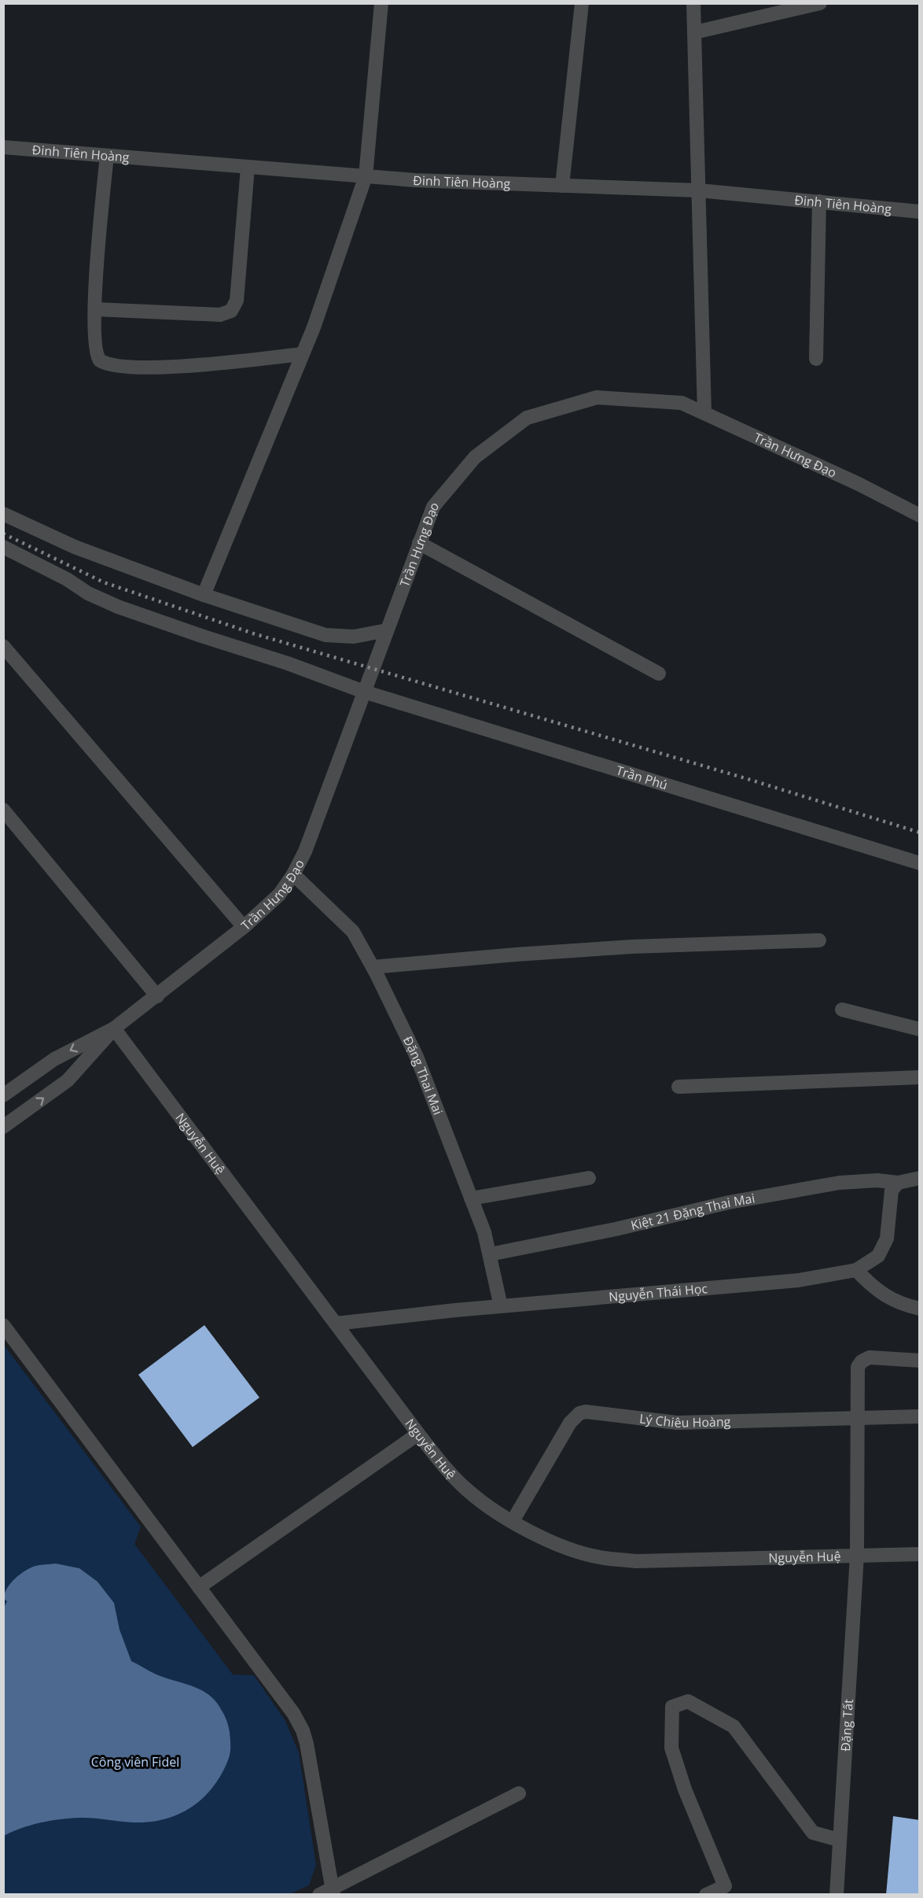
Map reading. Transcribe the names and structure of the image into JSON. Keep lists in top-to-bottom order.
{
  "streets": {
    "street": [
      "Đinh Tiên Hoàng",
      "Trần Hưng Đạo",
      "Trần Phú",
      "Đặng Thai Mai",
      "Nguyễn Huệ",
      "Kiệt 21 Đặng Thai Mai",
      "Nguyễn Thái Học",
      "Lý Chiêu Hoàng",
      "Đặng Tất"
    ]
  },
  "crossings": [
    ["Trần Hưng Đạo", "Trần Phú"],
    ["Trần Hưng Đạo", "Đặng Thai Mai"],
    ["Trần Hưng Đạo", "Nguyễn Huệ"],
    ["Đặng Thai Mai", "Kiệt 21 Đặng Thai Mai"],
    ["Đặng Thai Mai", "Nguyễn Thái Học"],
    ["Nguyễn Huệ", "Nguyễn Thái Học"],
    ["Nguyễn Huệ", "Lý Chiêu Hoàng"],
    ["Nguyễn Huệ", "Đặng Tất"],
    ["Kiệt 21 Đặng Thai Mai", "Nguyễn Thái Học"],
    ["Lý Chiêu Hoàng", "Đặng Tất"]
  ],
  "parks": ["Công viên Fidel"]
}
